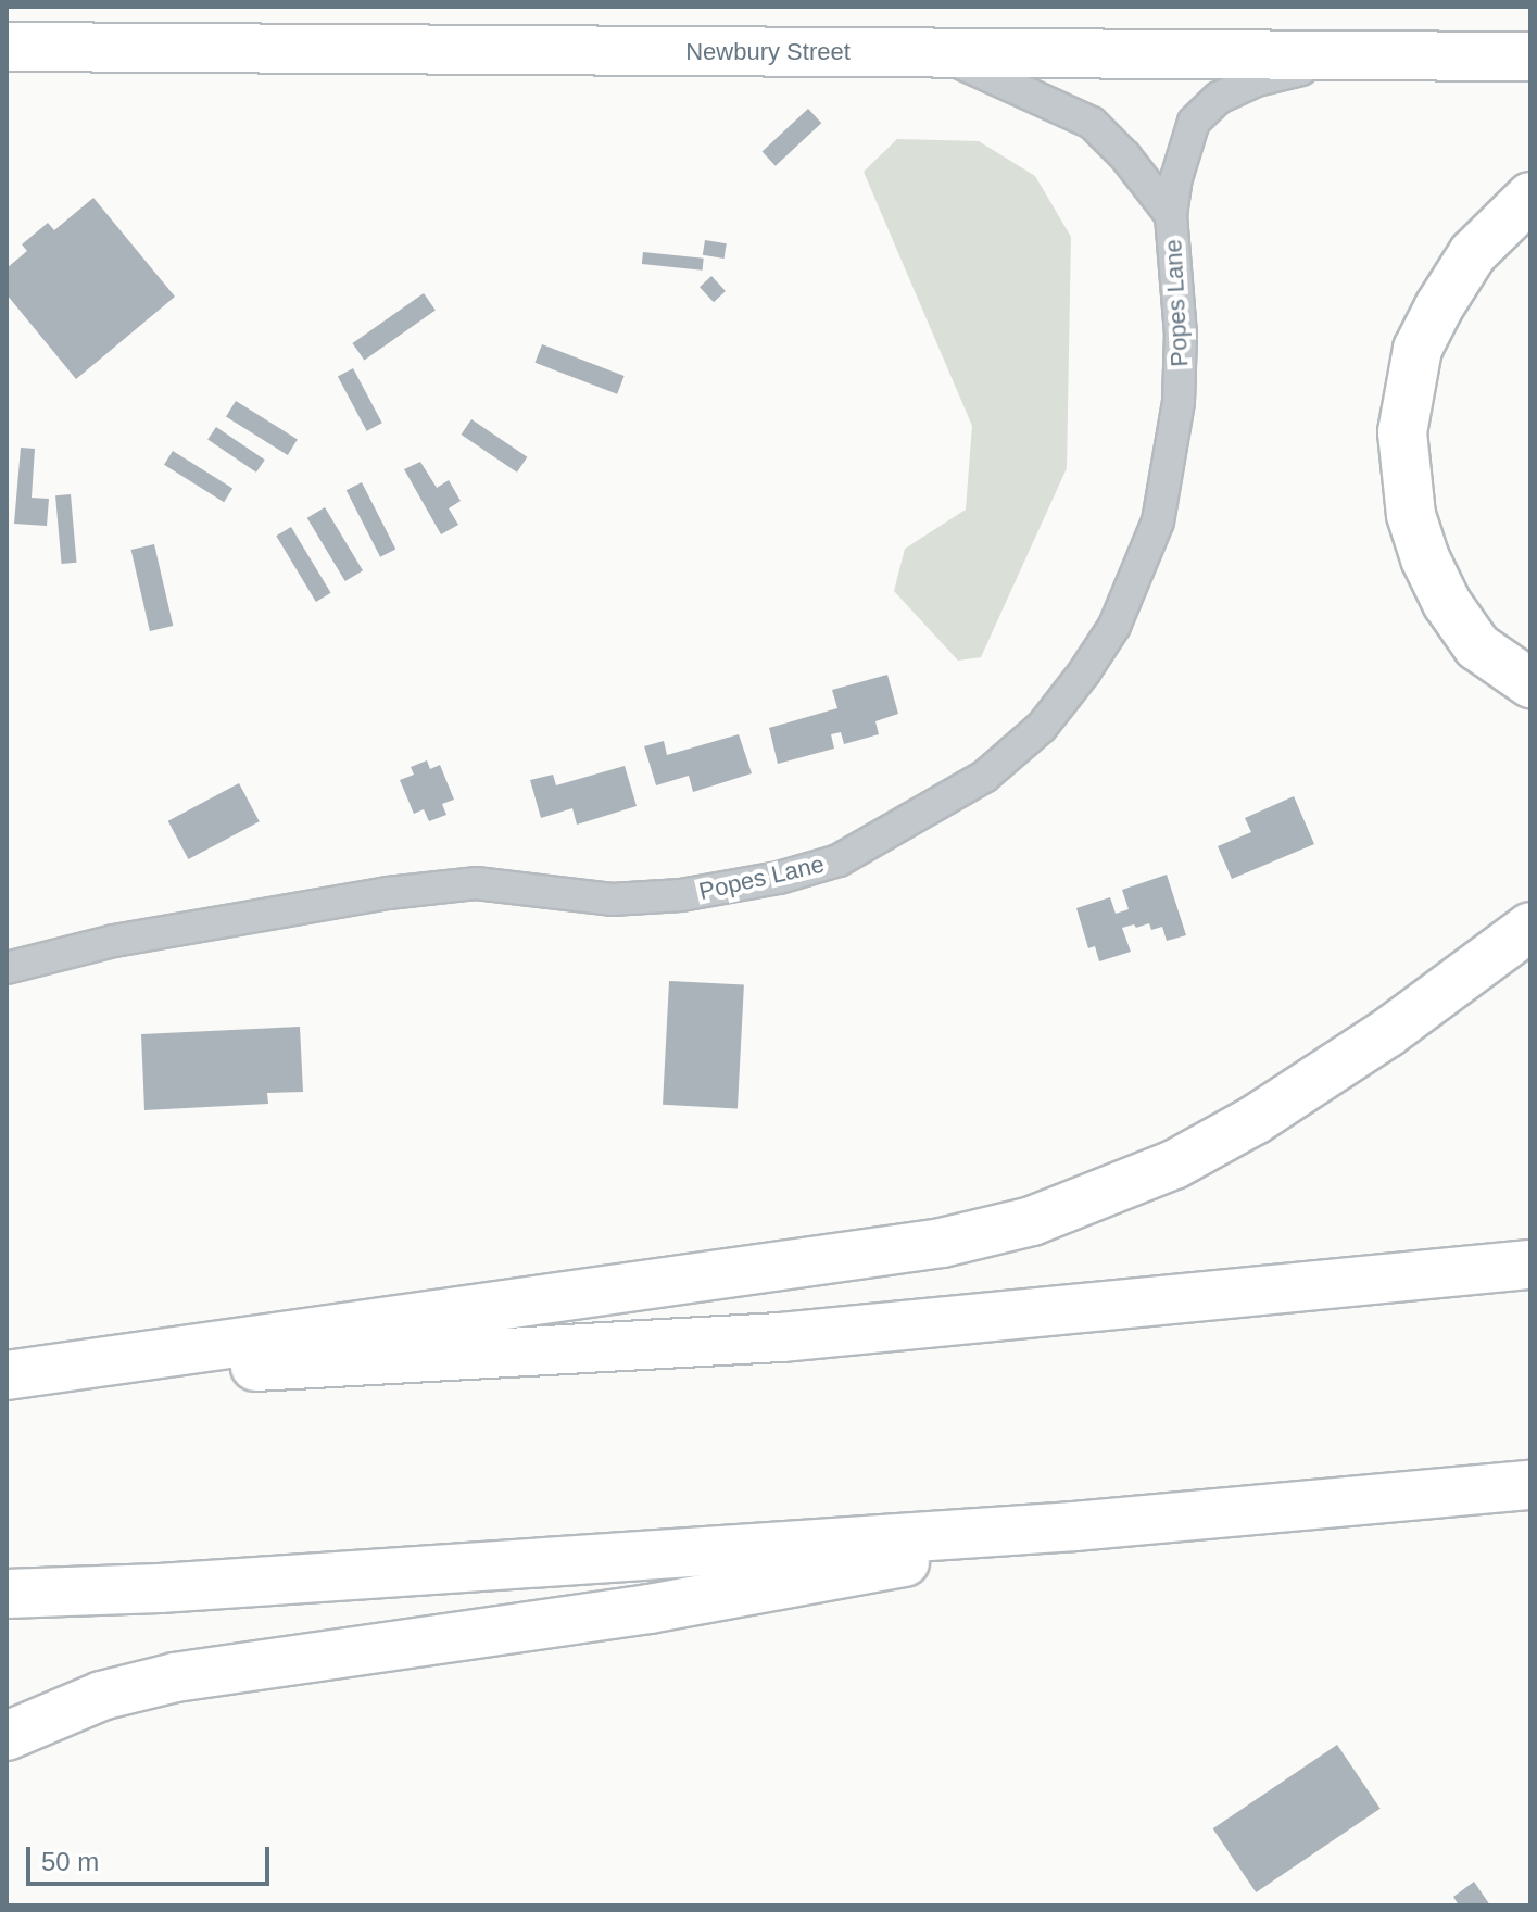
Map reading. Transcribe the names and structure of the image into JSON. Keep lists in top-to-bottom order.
{
  "streets": {
    "main road": ["Newbury Street"],
    "street": ["Popes Lane"]
  },
  "crossings": [
    ["Newbury Street", "Popes Lane"]
  ],
  "scale_bar": "50 m"
}
